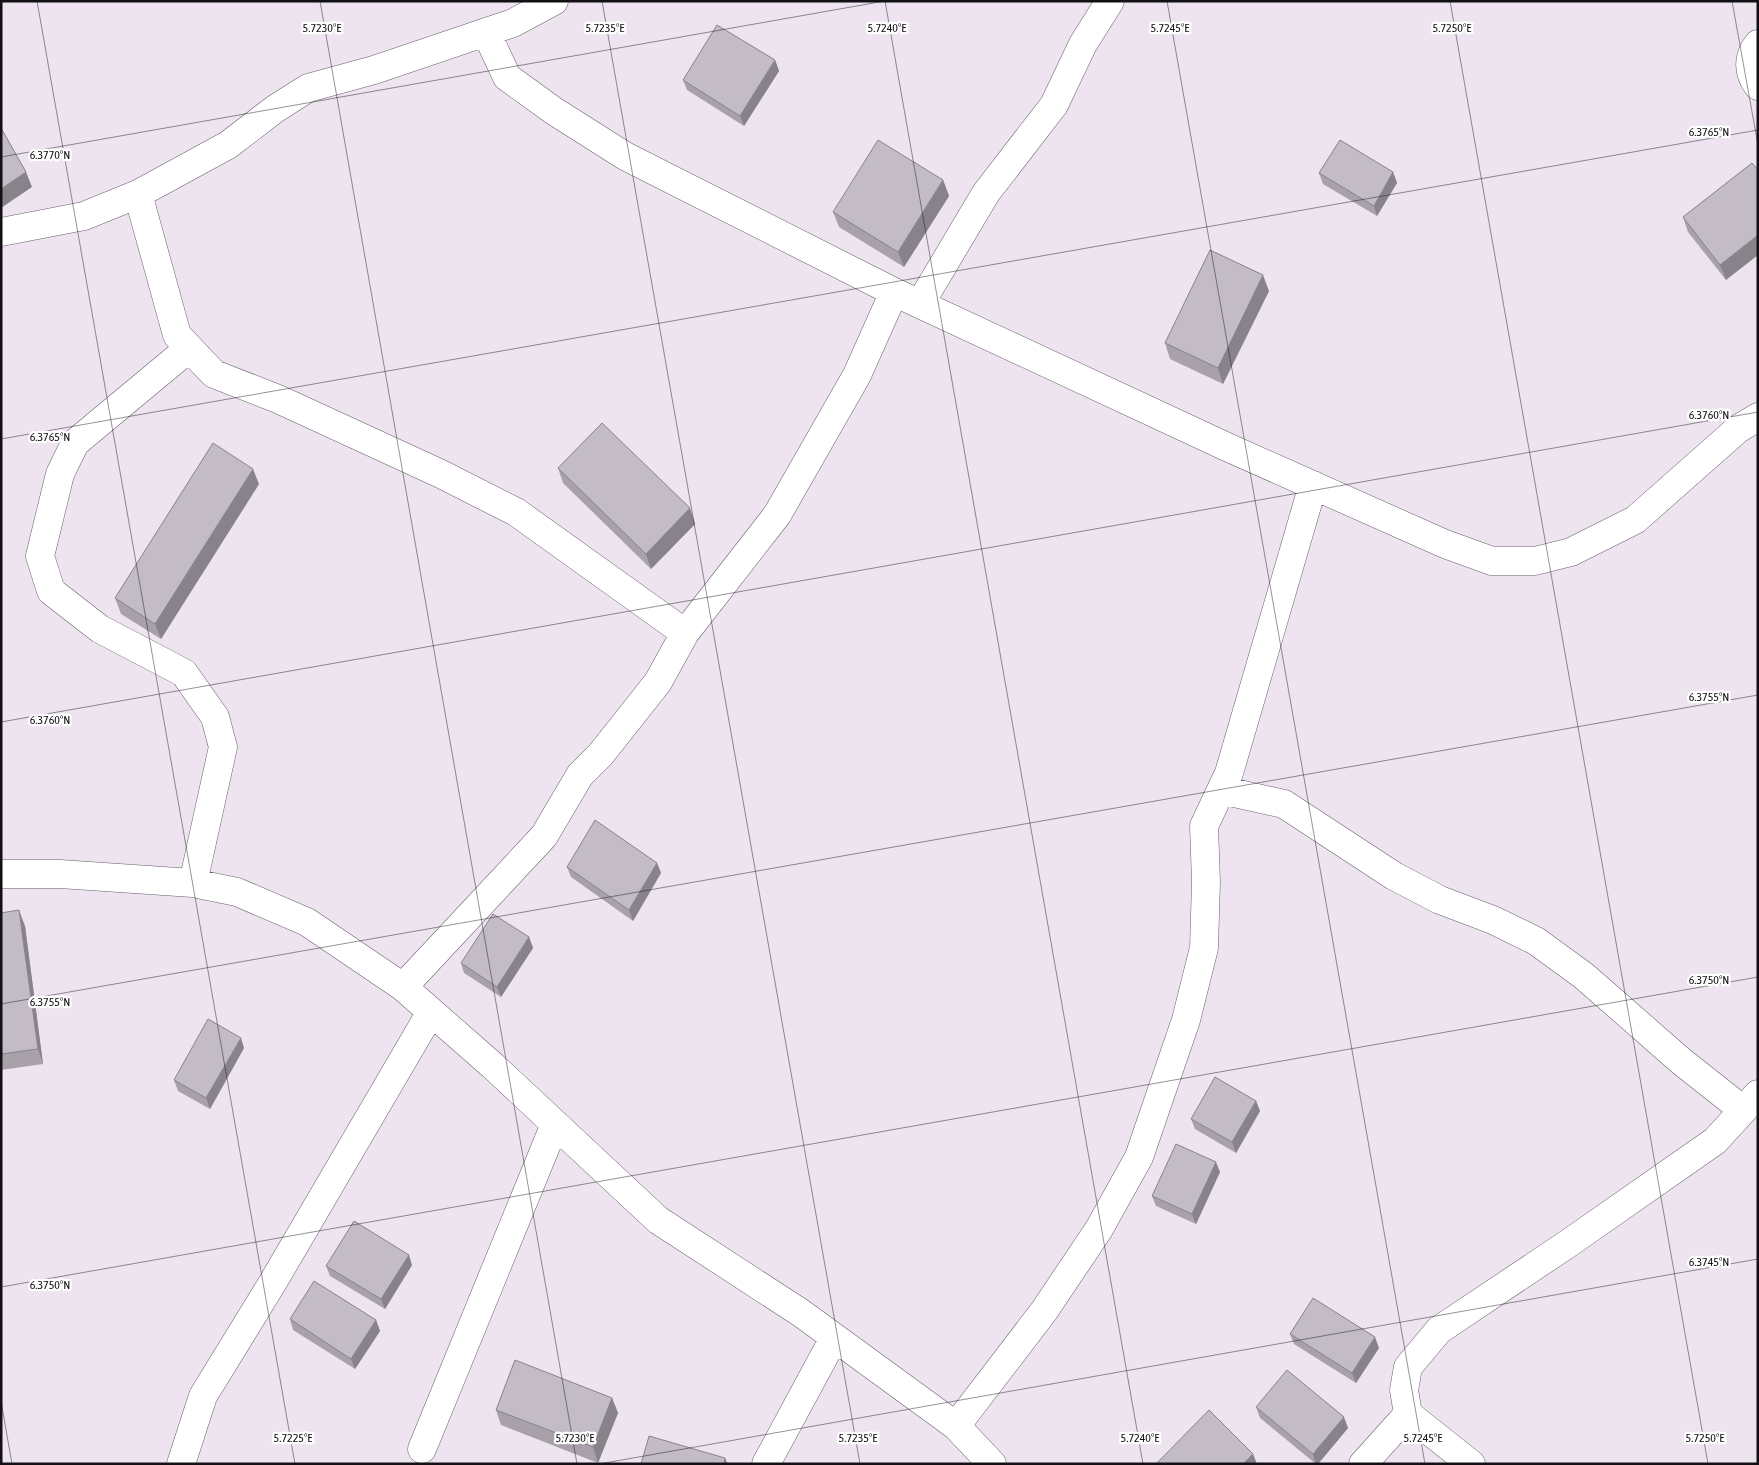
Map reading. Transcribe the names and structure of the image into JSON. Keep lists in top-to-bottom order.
{
  "coordinates": [
    "5.7240°E",
    "5.7250°E",
    "5.7230°E",
    "5.7235°E",
    "5.7245°E",
    "6.3765°N",
    "6.3770°N",
    "6.3760°N",
    "6.3755°N",
    "6.3750°N",
    "6.3745°N",
    "5.7225°E"
  ]
}
